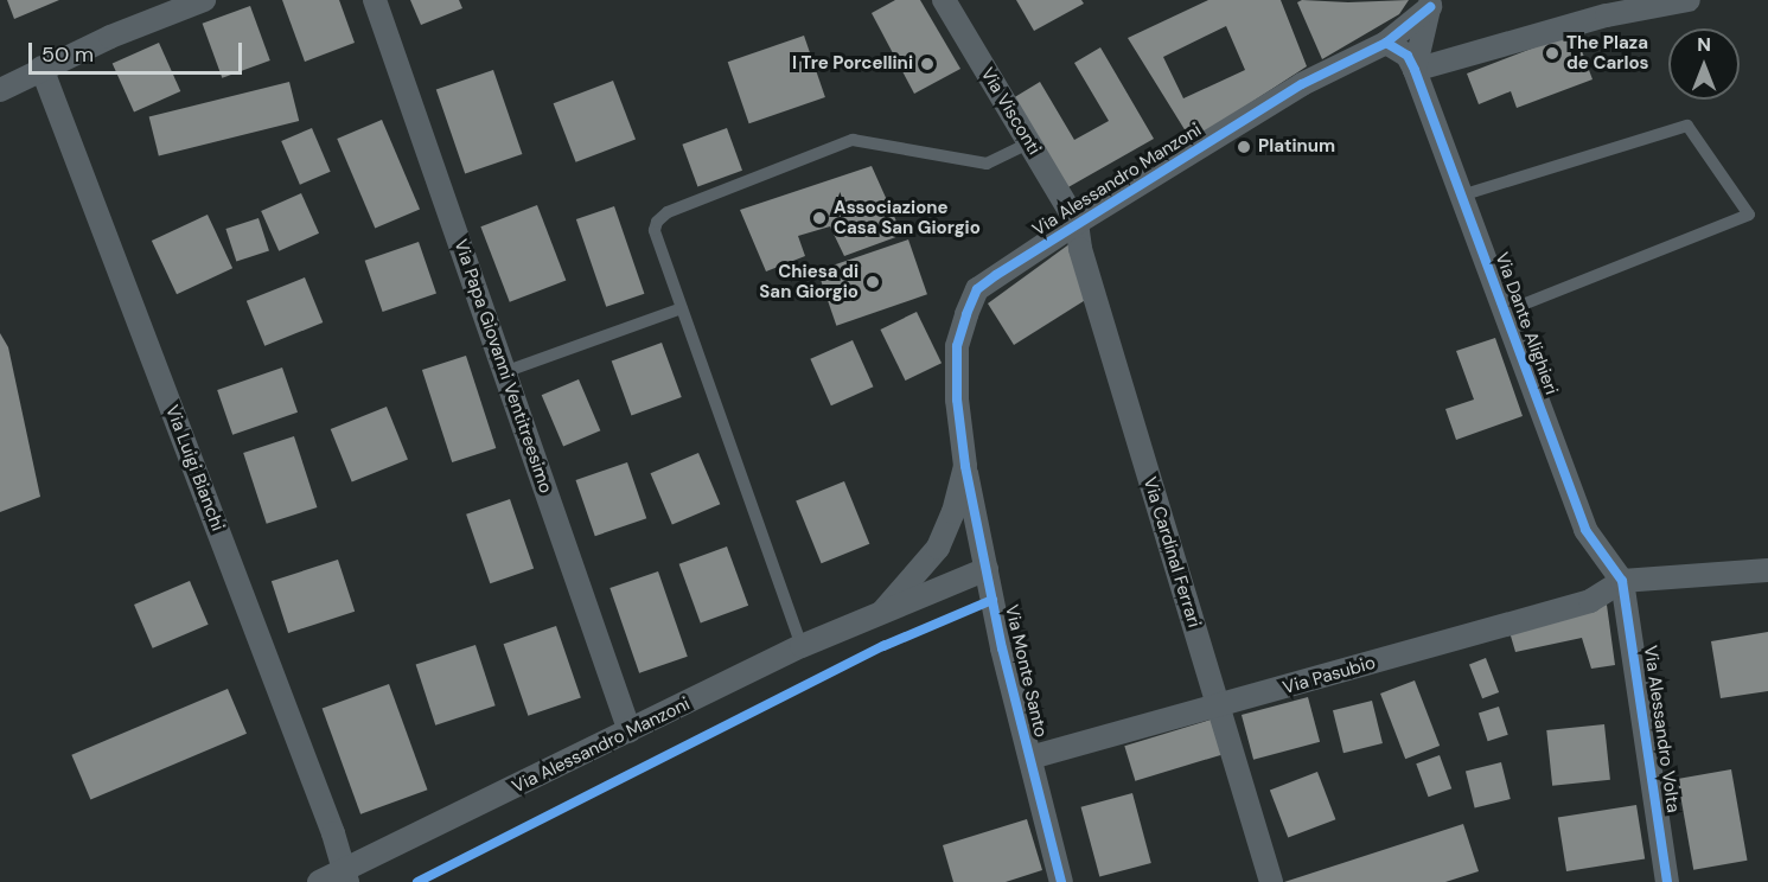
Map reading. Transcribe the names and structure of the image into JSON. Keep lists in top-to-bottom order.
{
  "streets": {
    "street": [
      "Via Visconti",
      "Via Alessandro Manzoni",
      "Via Dante Alighieri",
      "Via Papa Giovanni Ventitreesimo",
      "Via Luigi Bianchi",
      "Via Cardinal Ferrari",
      "Via Monte Santo",
      "Via Pasubio",
      "Via Alessandro Volta"
    ]
  },
  "crossings": [
    ["Via Visconti", "Via Alessandro Manzoni"],
    ["Via Visconti", "Via Cardinal Ferrari"],
    ["Via Alessandro Manzoni", "Via Papa Giovanni Ventitreesimo"],
    ["Via Alessandro Manzoni", "Via Luigi Bianchi"],
    ["Via Alessandro Manzoni", "Via Cardinal Ferrari"],
    ["Via Alessandro Manzoni", "Via Monte Santo"],
    ["Via Dante Alighieri", "Via Pasubio"],
    ["Via Dante Alighieri", "Via Alessandro Volta"],
    ["Via Cardinal Ferrari", "Via Pasubio"],
    ["Via Monte Santo", "Via Pasubio"],
    ["Via Pasubio", "Via Alessandro Volta"]
  ],
  "places": [
    "The Plaza de Carlos",
    "I Tre Porcellini",
    "Platinum",
    "Associazione Casa San Giorgio",
    "Chiesa di San Giorgio"
  ],
  "scale_bar": "50 m",
  "north": "top"
}
